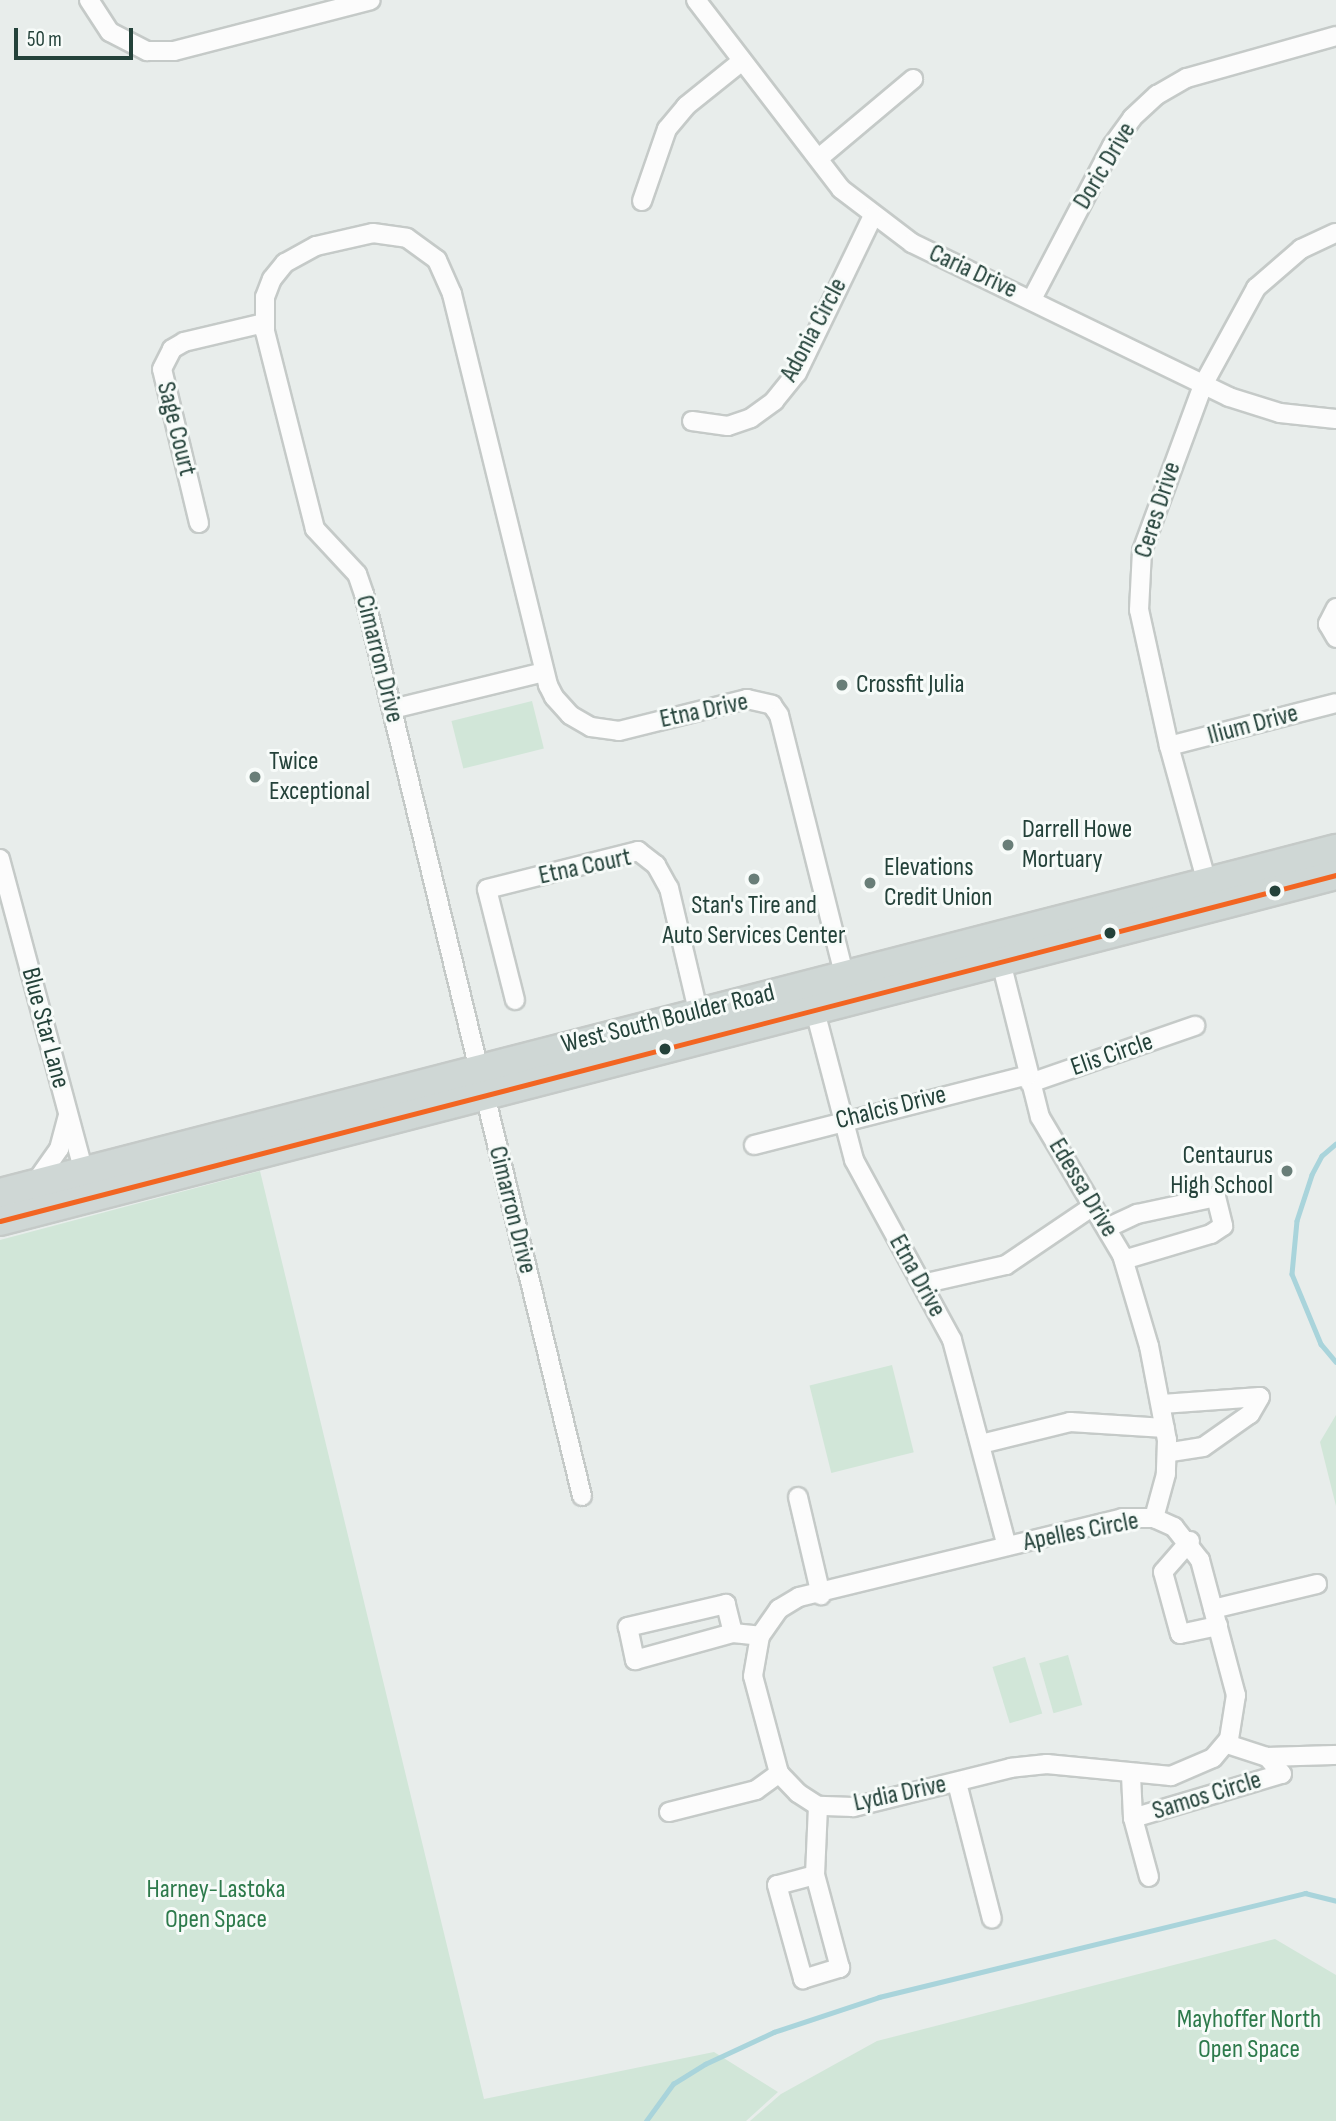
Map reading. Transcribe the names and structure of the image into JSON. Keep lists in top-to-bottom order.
{
  "streets": {
    "main road": ["West South Boulder Road"],
    "street": [
      "Doric Drive",
      "Caria Drive",
      "Adonia Circle",
      "Sage Court",
      "Ceres Drive",
      "Cimarron Drive",
      "Etna Drive",
      "Ilium Drive",
      "Etna Court",
      "Blue Star Lane",
      "Elis Circle",
      "Chalcis Drive",
      "Edessa Drive",
      "Apelles Circle",
      "Lydia Drive",
      "Samos Circle"
    ]
  },
  "crossings": [
    ["Doric Drive", "Caria Drive"],
    ["Caria Drive", "Adonia Circle"],
    ["Caria Drive", "Ceres Drive"],
    ["Sage Court", "Cimarron Drive"],
    ["Ceres Drive", "Ilium Drive"],
    ["Ceres Drive", "West South Boulder Road"],
    ["Cimarron Drive", "Etna Drive"],
    ["Cimarron Drive", "West South Boulder Road"],
    ["Etna Drive", "West South Boulder Road"],
    ["Etna Drive", "Chalcis Drive"],
    ["Etna Drive", "Apelles Circle"],
    ["Etna Court", "West South Boulder Road"],
    ["West South Boulder Road", "Blue Star Lane"],
    ["West South Boulder Road", "Edessa Drive"],
    ["Elis Circle", "Chalcis Drive"],
    ["Elis Circle", "Edessa Drive"],
    ["Chalcis Drive", "Edessa Drive"],
    ["Lydia Drive", "Samos Circle"]
  ],
  "parks": ["Harney-Lastoka Open Space", "Mayhoffer North Open Space"],
  "places": [
    "Crossfit Julia",
    "Twice Exceptional",
    "Darrell Howe Mortuary",
    "Stan's Tire and Auto Services Center",
    "Elevations Credit Union",
    "Centaurus High School"
  ],
  "scale_bar": "50 m"
}
